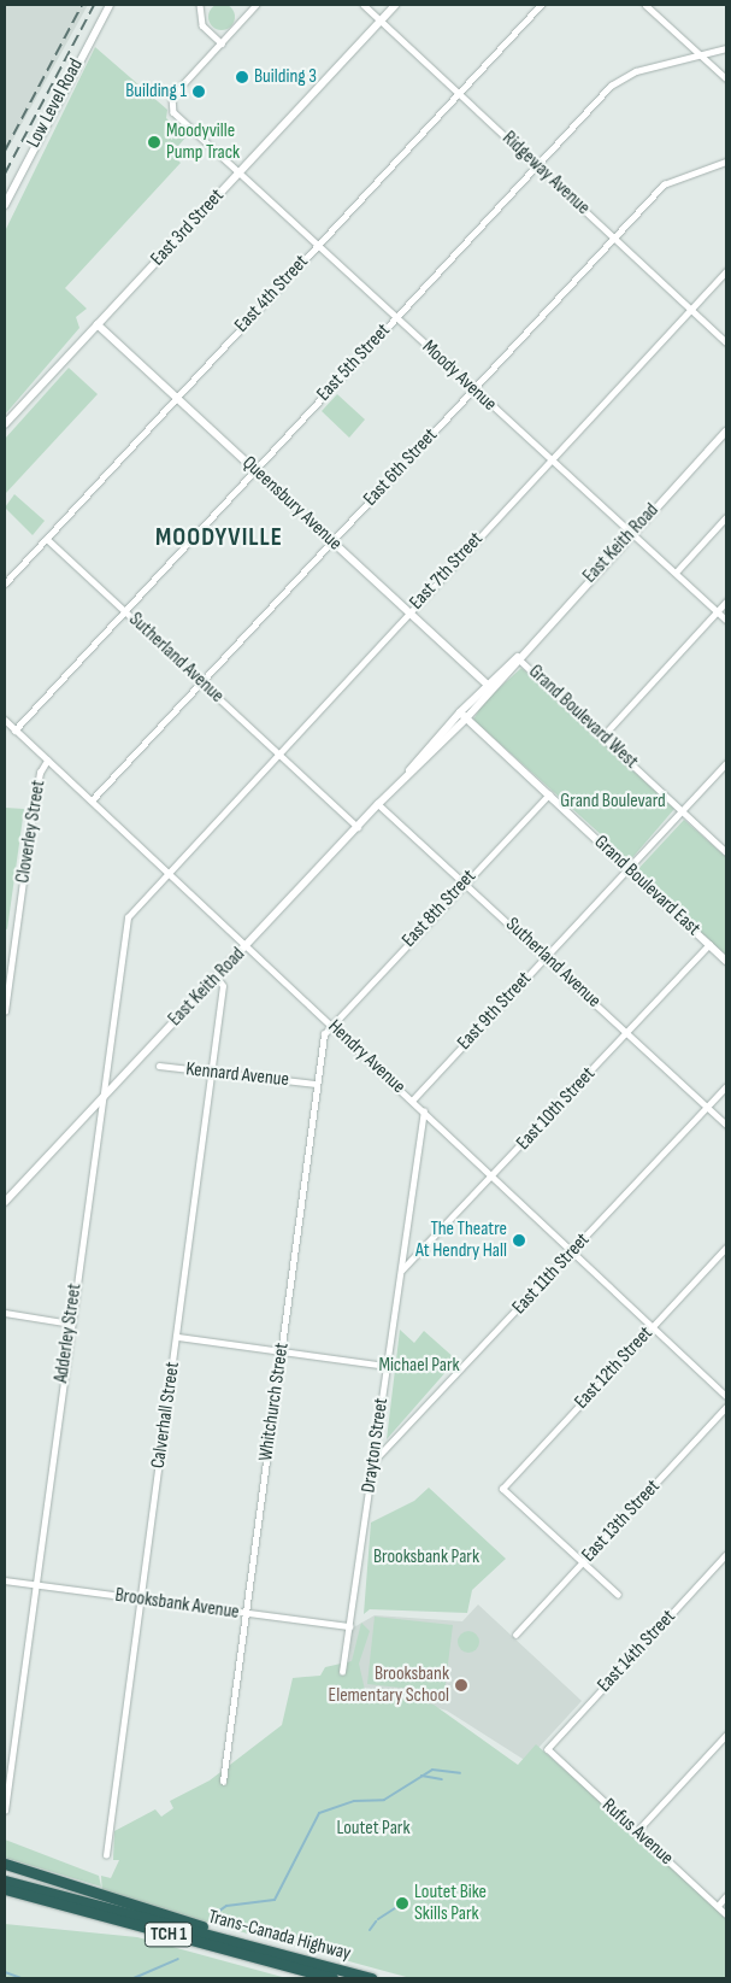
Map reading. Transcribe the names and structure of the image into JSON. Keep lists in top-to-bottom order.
{
  "streets": {
    "highway": ["TCH 1", "Trans-Canada Highway"],
    "main road": ["Low Level Road", "East Keith Road", "Grand Boulevard East"],
    "street": [
      "Ridgeway Avenue",
      "East 3rd Street",
      "East 4th Street",
      "East 5th Street",
      "Moody Avenue",
      "East 6th Street",
      "Queensbury Avenue",
      "East 7th Street",
      "Sutherland Avenue",
      "Grand Boulevard West",
      "Cloverley Street",
      "East 8th Street",
      "East 9th Street",
      "Hendry Avenue",
      "Kennard Avenue",
      "East 10th Street",
      "East 11th Street",
      "Adderley Street",
      "East 12th Street",
      "Whitchurch Street",
      "Calverhall Street",
      "Drayton Street",
      "East 13th Street",
      "Brooksbank Avenue",
      "East 14th Street",
      "Rufus Avenue"
    ]
  },
  "crossings": [
    ["Ridgeway Avenue", "East 3rd Street"],
    ["Ridgeway Avenue", "East 4th Street"],
    ["Ridgeway Avenue", "East 5th Street"],
    ["Ridgeway Avenue", "East 6th Street"],
    ["Ridgeway Avenue", "East 7th Street"],
    ["East 3rd Street", "Moody Avenue"],
    ["East 3rd Street", "Queensbury Avenue"],
    ["East 4th Street", "Moody Avenue"],
    ["East 4th Street", "Queensbury Avenue"],
    ["East 4th Street", "Sutherland Avenue"],
    ["East 5th Street", "Moody Avenue"],
    ["East 5th Street", "Queensbury Avenue"],
    ["East 5th Street", "Sutherland Avenue"],
    ["East 5th Street", "Hendry Avenue"],
    ["Moody Avenue", "East 6th Street"],
    ["Moody Avenue", "East Keith Road"],
    ["Moody Avenue", "East 7th Street"],
    ["East 6th Street", "Queensbury Avenue"],
    ["East 6th Street", "Sutherland Avenue"],
    ["East 6th Street", "Hendry Avenue"],
    ["Queensbury Avenue", "East Keith Road"],
    ["Queensbury Avenue", "East 7th Street"],
    ["East Keith Road", "Sutherland Avenue"],
    ["East Keith Road", "Grand Boulevard West"],
    ["East Keith Road", "Grand Boulevard East"],
    ["East Keith Road", "Hendry Avenue"],
    ["East Keith Road", "Adderley Street"],
    ["East Keith Road", "Calverhall Street"],
    ["East 7th Street", "Sutherland Avenue"],
    ["East 7th Street", "Hendry Avenue"],
    ["East 7th Street", "Adderley Street"],
    ["Sutherland Avenue", "East 8th Street"],
    ["Sutherland Avenue", "East 9th Street"],
    ["Sutherland Avenue", "East 10th Street"],
    ["Sutherland Avenue", "East 11th Street"],
    ["Grand Boulevard West", "East 9th Street"],
    ["Cloverley Street", "Hendry Avenue"],
    ["Grand Boulevard East", "East 8th Street"],
    ["Grand Boulevard East", "East 9th Street"],
    ["Grand Boulevard East", "East 10th Street"],
    ["East 8th Street", "Hendry Avenue"],
    ["East 8th Street", "Whitchurch Street"],
    ["East 9th Street", "Hendry Avenue"],
    ["Hendry Avenue", "East 10th Street"],
    ["Hendry Avenue", "East 11th Street"],
    ["Hendry Avenue", "Adderley Street"],
    ["Hendry Avenue", "East 12th Street"],
    ["Hendry Avenue", "Whitchurch Street"],
    ["Hendry Avenue", "Drayton Street"],
    ["Kennard Avenue", "Whitchurch Street"],
    ["Kennard Avenue", "Calverhall Street"],
    ["East 10th Street", "Drayton Street"],
    ["East 11th Street", "Drayton Street"],
    ["Adderley Street", "Brooksbank Avenue"],
    ["East 12th Street", "East 13th Street"],
    ["Whitchurch Street", "Brooksbank Avenue"],
    ["Calverhall Street", "Brooksbank Avenue"],
    ["Drayton Street", "Brooksbank Avenue"],
    ["East 14th Street", "Rufus Avenue"]
  ],
  "districts": ["MOODYVILLE"],
  "parks": [
    "Grand Boulevard",
    "Michael Park",
    "Brooksbank Park",
    "Loutet Park"
  ],
  "places": [
    "Building 3",
    "Building 1",
    "Moodyville Pump Track",
    "The Theatre At Hendry Hall",
    "Brooksbank Elementary School",
    "Loutet Bike Skills Park"
  ]
}
